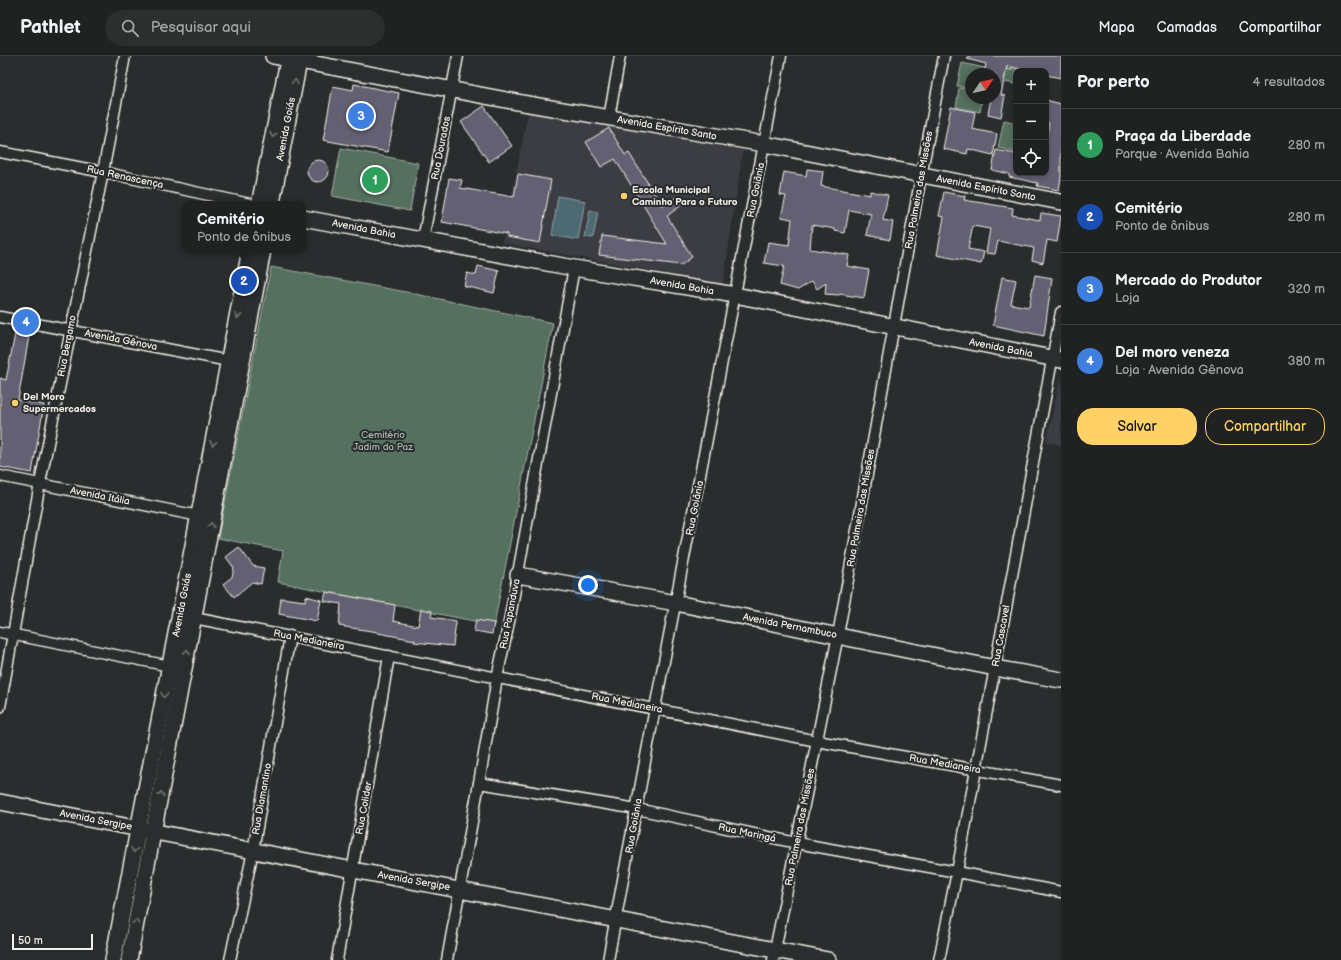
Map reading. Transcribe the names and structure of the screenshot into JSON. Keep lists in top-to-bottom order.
{
  "streets": {
    "street": [
      "Avenida Espírito Santo",
      "Avenida Goiás",
      "Rua Dourados",
      "Rua Renascença",
      "Rua Goiânia",
      "Rua Palmeira das Missões",
      "Avenida Bahia",
      "Avenida Gênova",
      "Rua Bergamo",
      "Avenida Itália",
      "Rua Papanduva",
      "Avenida Pernambuco",
      "Rua Cascavel",
      "Rua Medianeira",
      "Rua Diamantino",
      "Rua Colider",
      "Avenida Sergipe",
      "Rua Maringá"
    ]
  },
  "crossings": [
    ["Avenida Espírito Santo", "Avenida Goiás"],
    ["Avenida Espírito Santo", "Rua Dourados"],
    ["Avenida Espírito Santo", "Rua Goiânia"],
    ["Avenida Espírito Santo", "Rua Palmeira das Missões"],
    ["Avenida Goiás", "Avenida Gênova"],
    ["Avenida Goiás", "Avenida Itália"],
    ["Avenida Goiás", "Rua Medianeira"],
    ["Avenida Goiás", "Avenida Sergipe"],
    ["Rua Dourados", "Avenida Bahia"],
    ["Rua Renascença", "Rua Bergamo"],
    ["Rua Goiânia", "Avenida Bahia"],
    ["Rua Goiânia", "Avenida Pernambuco"],
    ["Rua Goiânia", "Rua Medianeira"],
    ["Rua Goiânia", "Avenida Sergipe"],
    ["Rua Goiânia", "Rua Maringá"],
    ["Rua Palmeira das Missões", "Avenida Bahia"],
    ["Rua Palmeira das Missões", "Avenida Pernambuco"],
    ["Rua Palmeira das Missões", "Rua Medianeira"],
    ["Rua Palmeira das Missões", "Avenida Sergipe"],
    ["Rua Palmeira das Missões", "Rua Maringá"],
    ["Avenida Bahia", "Rua Papanduva"],
    ["Avenida Bahia", "Rua Cascavel"],
    ["Avenida Gênova", "Rua Bergamo"],
    ["Rua Bergamo", "Avenida Itália"],
    ["Rua Papanduva", "Avenida Pernambuco"],
    ["Rua Papanduva", "Rua Medianeira"],
    ["Rua Papanduva", "Avenida Sergipe"],
    ["Rua Papanduva", "Rua Maringá"],
    ["Avenida Pernambuco", "Rua Cascavel"],
    ["Rua Cascavel", "Rua Medianeira"],
    ["Rua Cascavel", "Rua Maringá"],
    ["Rua Medianeira", "Rua Diamantino"],
    ["Rua Medianeira", "Rua Colider"],
    ["Rua Diamantino", "Avenida Sergipe"],
    ["Rua Colider", "Avenida Sergipe"]
  ],
  "parks": ["Cemitério Jadim da Paz"],
  "places": ["Escola Municipal Caminho Para o Futuro", "Del Moro Supermercados"],
  "scale_bar": "50 m",
  "north": "top right",
  "page": {
    "header": "Pathlet",
    "search": "Pesquisar aqui",
    "nav": ["Mapa", "Camadas", "Compartilhar"],
    "heading": ["Por perto", "4 resultados"],
    "map_buttons": ["+", "−"],
    "pins": [
      "3",
      "1",
      "2",
      "4"
    ],
    "list": [
      {
        "mark": "1",
        "name": "Praça da Liberdade",
        "note": "Parque · Avenida Bahia",
        "value": "280 m"
      },
      {
        "mark": "2",
        "name": "Cemitério",
        "note": "Ponto de ônibus",
        "value": "280 m"
      },
      {
        "mark": "3",
        "name": "Mercado do Produtor",
        "note": "Loja",
        "value": "320 m"
      },
      {
        "mark": "4",
        "name": "Del moro veneza",
        "note": "Loja · Avenida Gênova",
        "value": "380 m"
      }
    ],
    "popup": ["Cemitério", "Ponto de ônibus"],
    "buttons": ["Salvar", "Compartilhar"],
    "scale": "50 m"
  }
}
